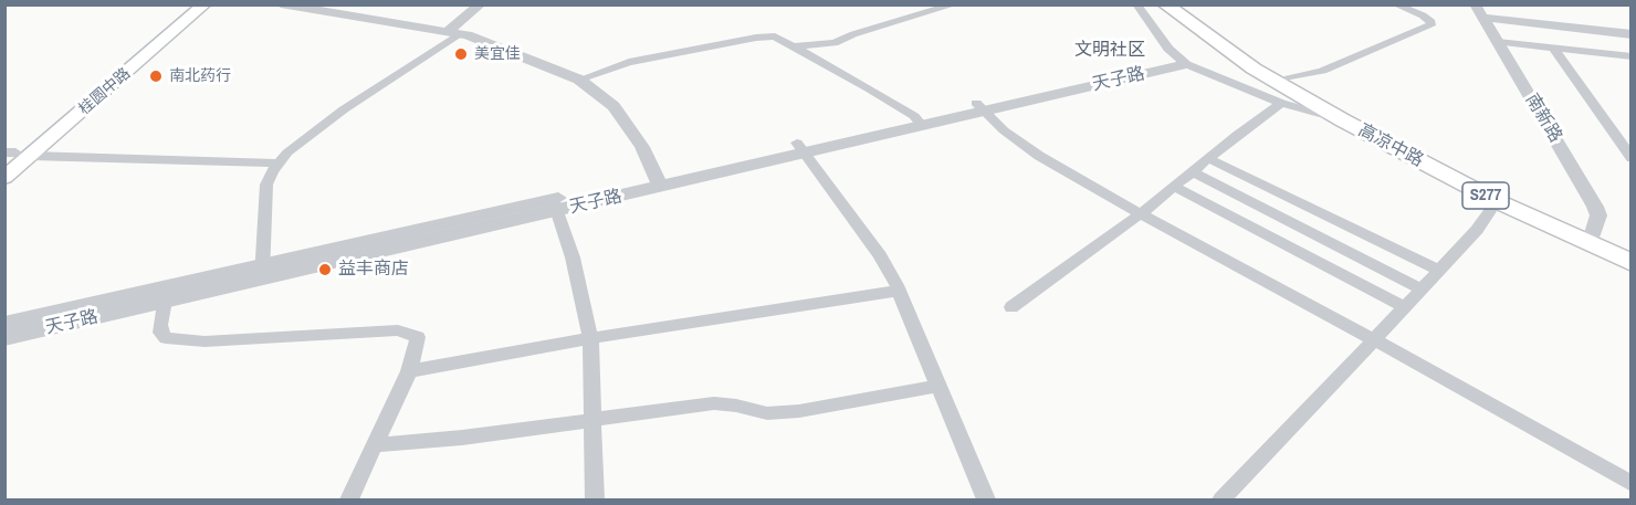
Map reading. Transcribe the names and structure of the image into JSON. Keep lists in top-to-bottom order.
{
  "streets": {
    "main road": ["桂圆中路", "高凉中路", "S277"],
    "street": ["天子路", "南新路"]
  },
  "crossings": [
    ["南新路", "高凉中路"]
  ],
  "districts": ["文明社区"],
  "places": ["美宜佳", "南北药行", "益丰商店"]
}
